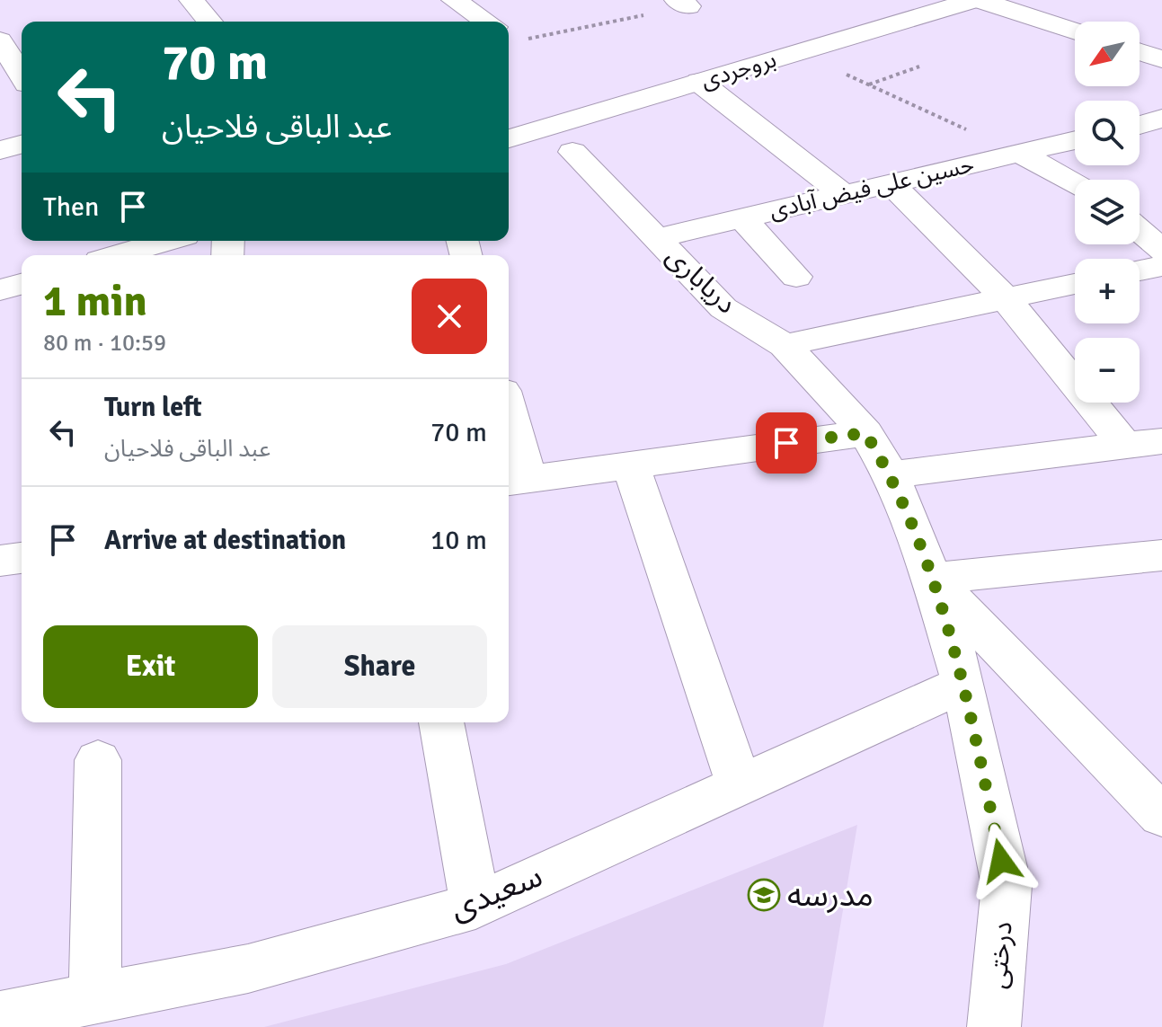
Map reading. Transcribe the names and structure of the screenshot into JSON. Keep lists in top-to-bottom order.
{
  "streets": {
    "street": [
      "بروجردی",
      "حسین علی فیض آبادی",
      "دریاباری",
      "سعیدی",
      "درختی"
    ]
  },
  "crossings": [
    ["حسین علی فیض آبادی", "دریاباری"],
    ["دریاباری", "درختی"],
    ["سعیدی", "درختی"]
  ],
  "places": {
    "school or university": ["مدرسه"]
  },
  "north": "bottom left",
  "page": {
    "map_buttons": ["+", "−"],
    "turn": ["70 m", "عبد الباقی فلاحیان"],
    "then": "Then",
    "heading": ["1 min", "80 m · 10:59"],
    "list": [
      {
        "name": "Turn left",
        "note": "عبد الباقی فلاحیان",
        "value": "70 m"
      },
      {
        "name": "Arrive at destination",
        "value": "10 m"
      }
    ],
    "buttons": ["Exit", "Share"]
  }
}
